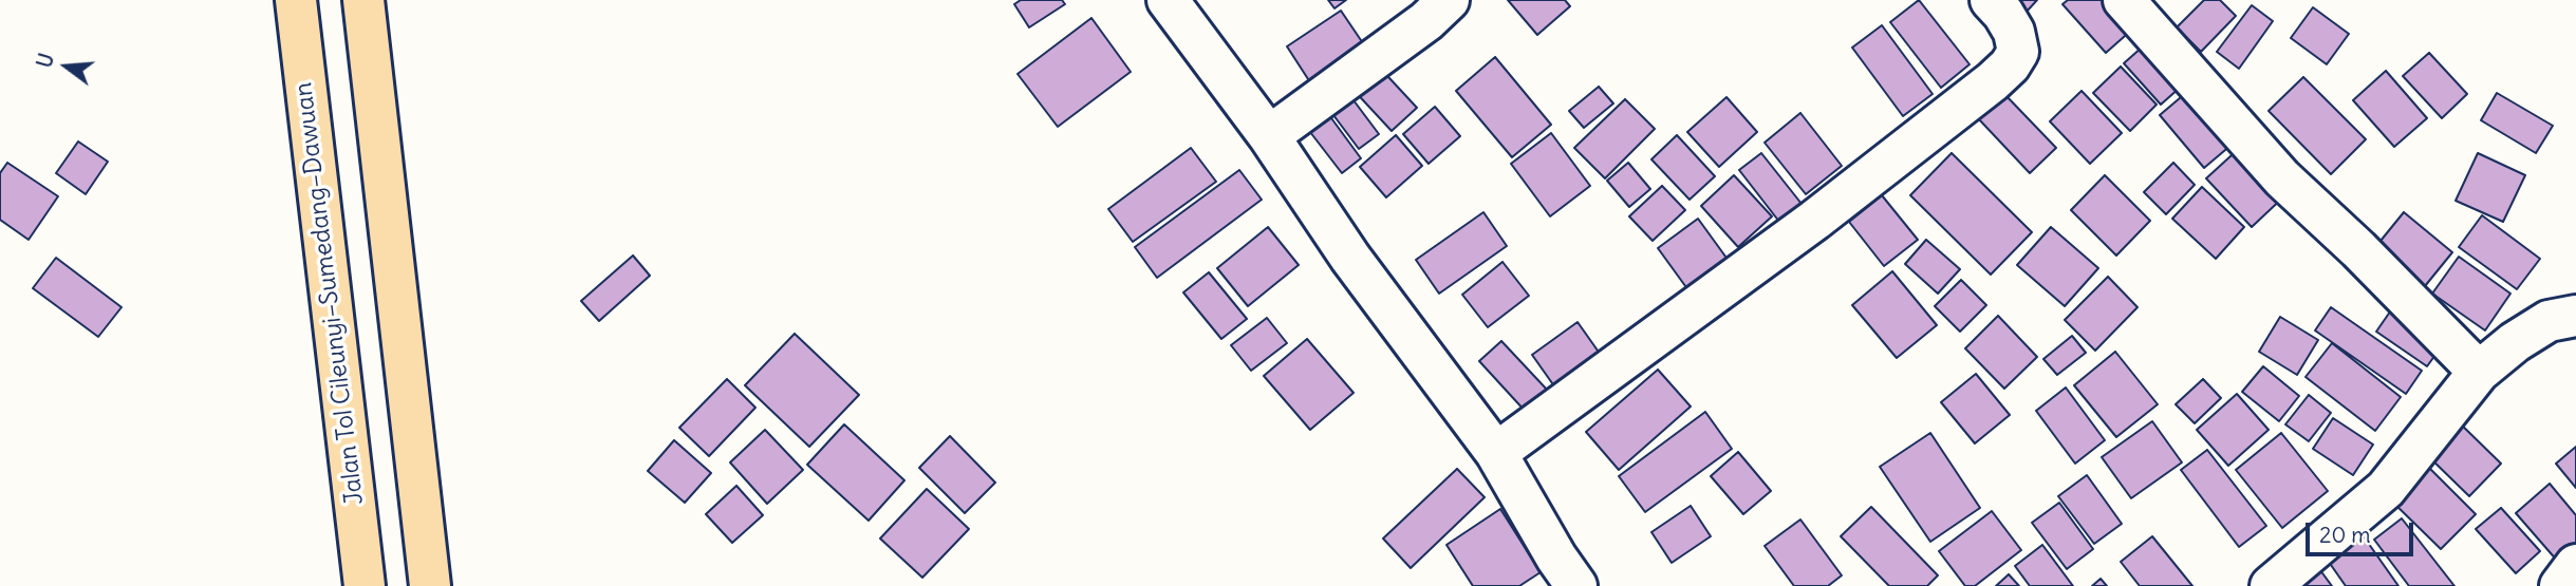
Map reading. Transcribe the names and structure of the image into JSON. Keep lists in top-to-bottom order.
{
  "streets": {
    "highway": ["Jalan Tol Cileunyi–Sumedang–Dawuan"]
  },
  "scale_bar": "20 m",
  "north": "left"
}
